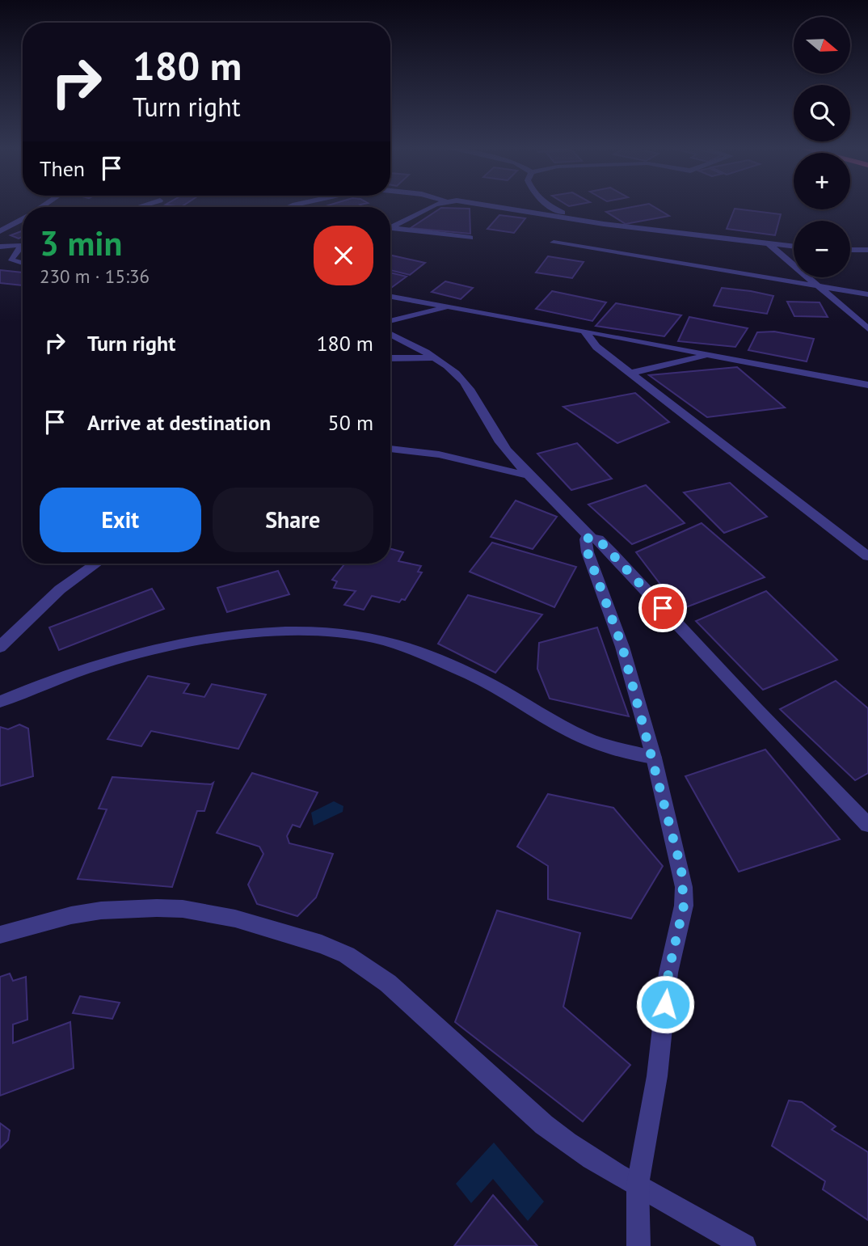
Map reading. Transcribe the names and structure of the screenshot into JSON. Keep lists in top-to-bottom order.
{
  "north": "right",
  "page": {
    "map_buttons": ["+", "−"],
    "turn": ["180 m", "Turn right"],
    "then": "Then",
    "heading": ["3 min", "230 m · 15:36"],
    "list": [
      {
        "name": "Turn right",
        "value": "180 m"
      },
      {
        "name": "Arrive at destination",
        "value": "50 m"
      }
    ],
    "buttons": ["Exit", "Share"]
  }
}
